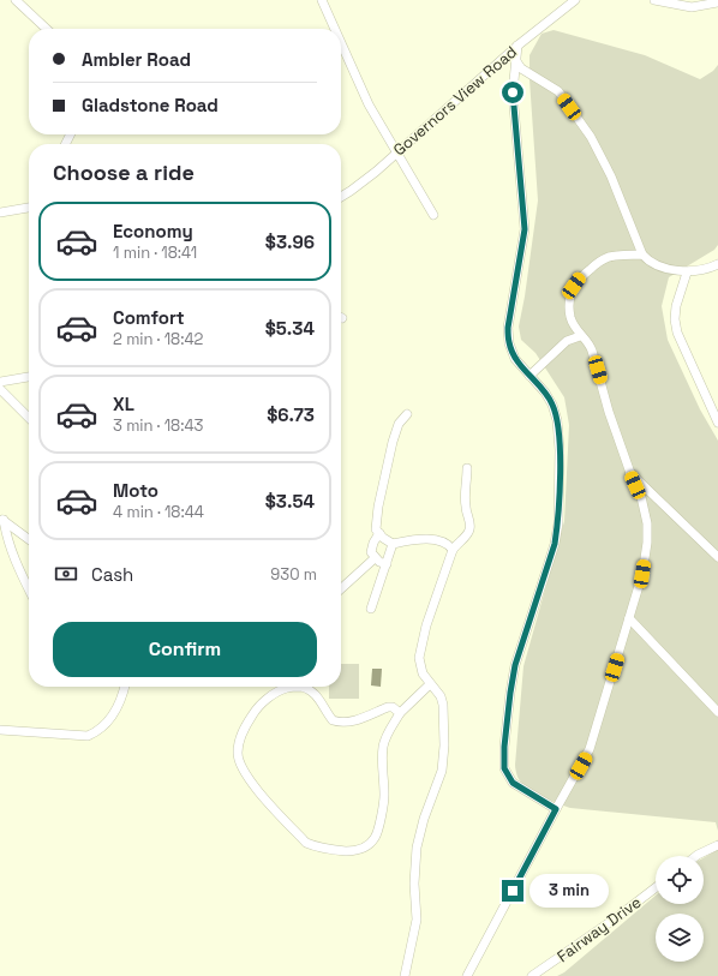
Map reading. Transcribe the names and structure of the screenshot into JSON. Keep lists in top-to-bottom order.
{
  "streets": {
    "street": ["Governors View Road", "Fairway Drive"]
  },
  "page": {
    "banner": ["Ambler Road", "Gladstone Road"],
    "heading": "Choose a ride",
    "list": [
      {
        "name": "Economy",
        "note": "1 min · 18:41",
        "value": "$3.96"
      },
      {
        "name": "Comfort",
        "note": "2 min · 18:42",
        "value": "$5.34"
      },
      {
        "name": "XL",
        "note": "3 min · 18:43",
        "value": "$6.73"
      },
      {
        "name": "Moto",
        "note": "4 min · 18:44",
        "value": "$3.54"
      }
    ],
    "pay": ["Cash", "930 m"],
    "buttons": "Confirm",
    "bubble": "3 min"
  }
}
